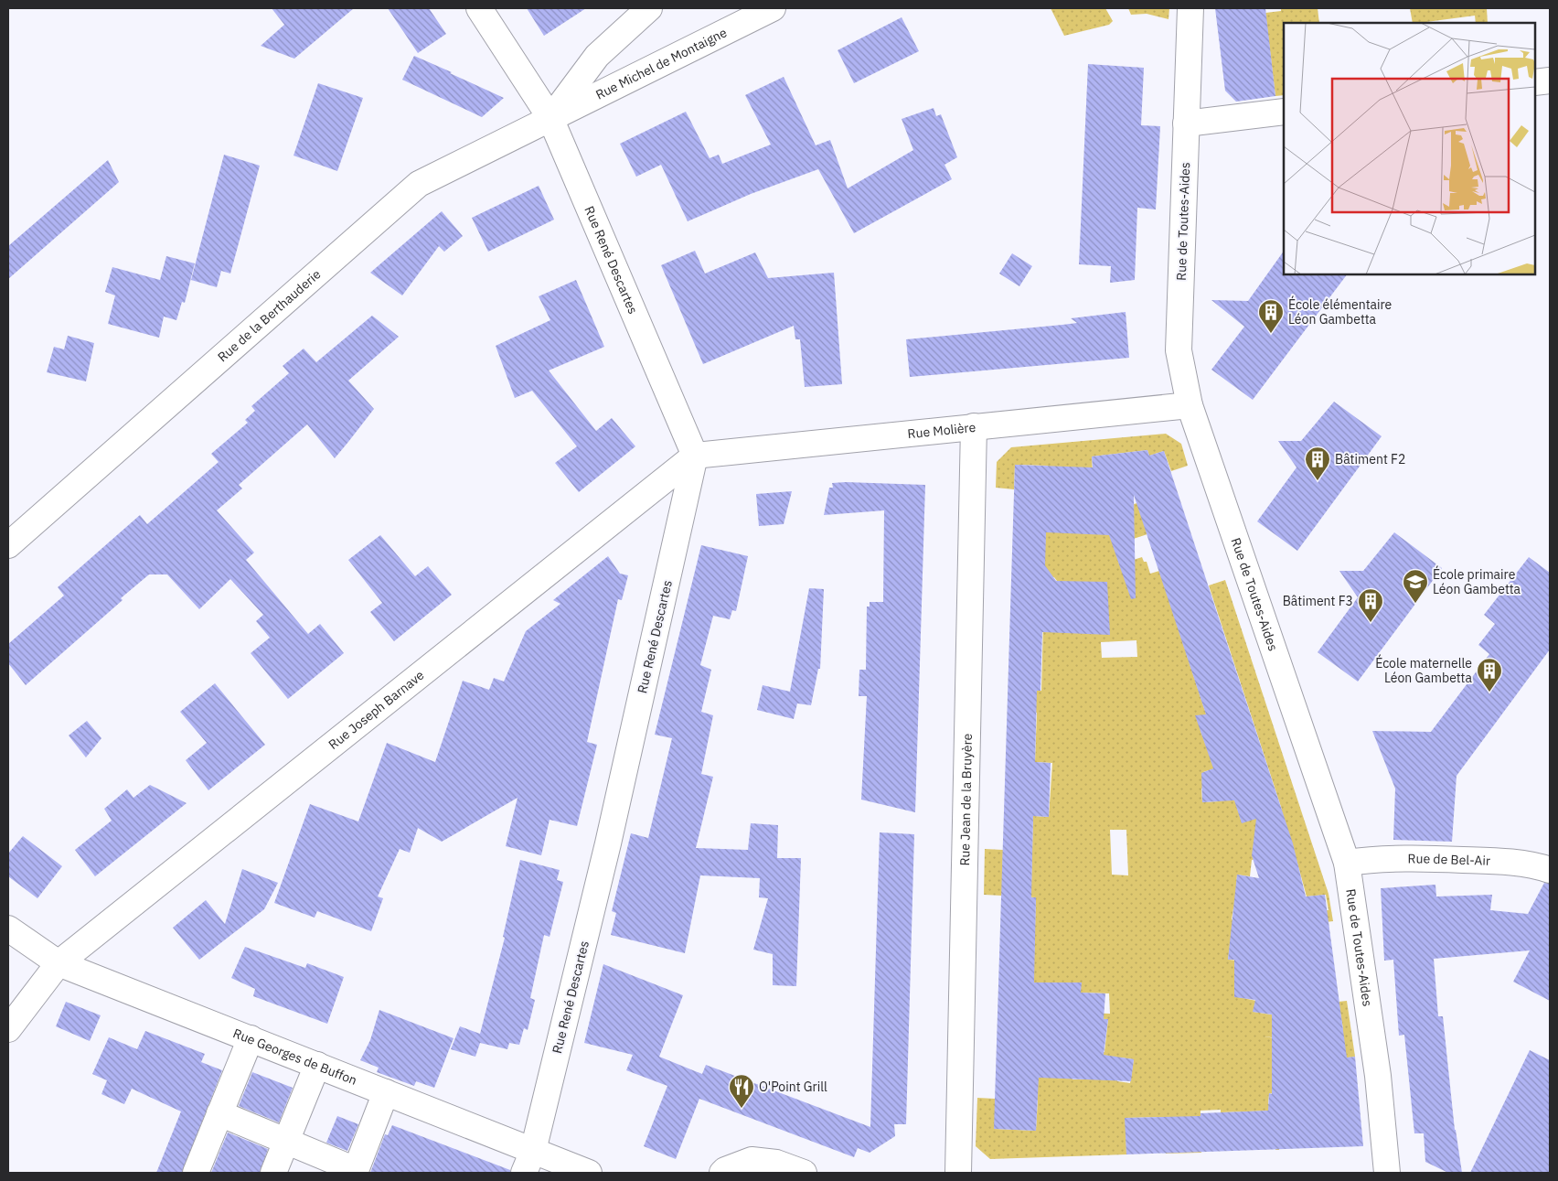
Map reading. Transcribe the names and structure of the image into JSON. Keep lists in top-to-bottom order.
{
  "streets": {
    "street": [
      "Rue Michel de Montaigne",
      "Rue de Toutes-Aides",
      "Rue René Descartes",
      "Rue de la Berthauderie",
      "Rue Molière",
      "Rue Joseph Barnave",
      "Rue Jean de la Bruyère",
      "Rue de Bel-Air",
      "Rue Georges de Buffon"
    ]
  },
  "crossings": [
    ["Rue Michel de Montaigne", "Rue René Descartes"],
    ["Rue Michel de Montaigne", "Rue de la Berthauderie"],
    ["Rue de Toutes-Aides", "Rue Molière"],
    ["Rue de Toutes-Aides", "Rue de Bel-Air"],
    ["Rue René Descartes", "Rue de la Berthauderie"],
    ["Rue René Descartes", "Rue Molière"],
    ["Rue René Descartes", "Rue Joseph Barnave"],
    ["Rue René Descartes", "Rue Georges de Buffon"],
    ["Rue Molière", "Rue Joseph Barnave"],
    ["Rue Molière", "Rue Jean de la Bruyère"],
    ["Rue Joseph Barnave", "Rue Georges de Buffon"]
  ],
  "places": {
    "building": [
      "École élémentaire Léon Gambetta",
      "Bâtiment F2",
      "Bâtiment F3",
      "École maternelle Léon Gambetta"
    ],
    "school or university": ["École primaire Léon Gambetta"],
    "restaurant": ["O'Point Grill"]
  }
}
